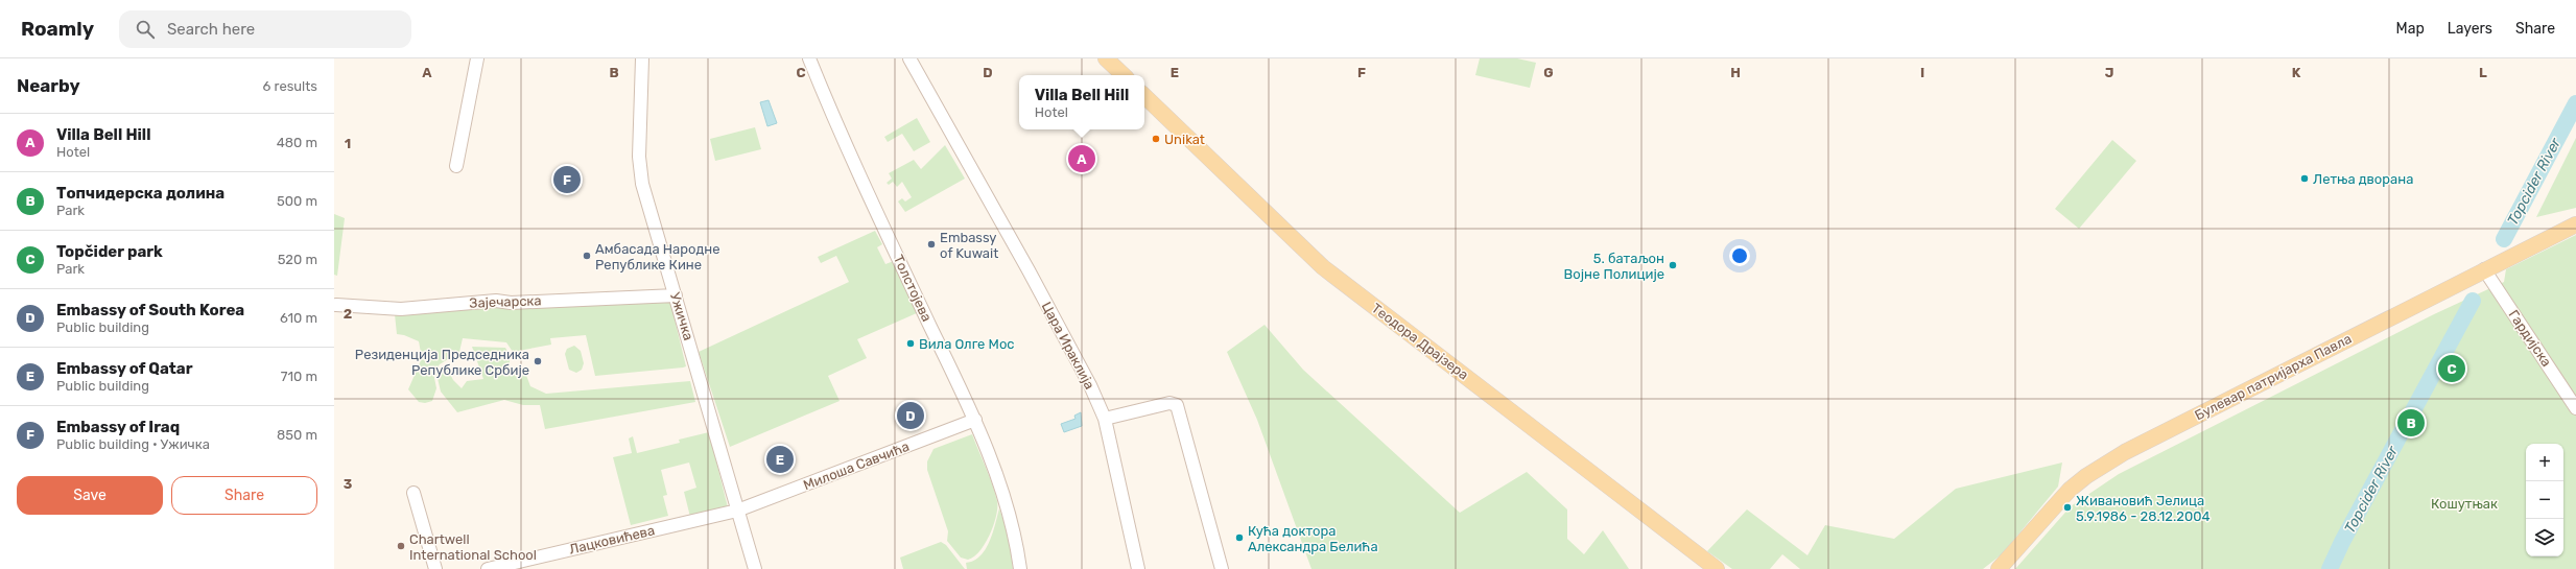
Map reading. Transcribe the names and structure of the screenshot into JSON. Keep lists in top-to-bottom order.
{
  "streets": {
    "main road": ["Теодора Драјзера", "Булевар патријарха Павла"],
    "street": [
      "Толстојева",
      "Зајечарска",
      "Ужичка",
      "Гардијска",
      "Цара Ираклија",
      "Милоша Савчића",
      "Лацковићева"
    ]
  },
  "crossings": [
    ["Толстојева", "Милоша Савчића"],
    ["Зајечарска", "Ужичка"],
    ["Ужичка", "Милоша Савчића"],
    ["Ужичка", "Лацковићева"],
    ["Гардијска", "Булевар патријарха Павла"],
    ["Милоша Савчића", "Лацковићева"]
  ],
  "water": ["Topcider River"],
  "parks": ["Кошутњак"],
  "places": [
    "Unikat",
    "Летња дворана",
    "Embassy of Kuwait",
    "Амбасада Народне Републике Кине",
    "5. батаљон Војне Полиције",
    "Вила Олге Мос",
    "Резиденција Председника Републике Србије",
    "Живановић Јелица 5.9.1986 - 28.12.2004",
    "Кућа доктора Александра Белића",
    "Chartwell International School"
  ],
  "page": {
    "header": "Roamly",
    "search": "Search here",
    "nav": ["Map", "Layers", "Share"],
    "heading": ["Nearby", "6 results"],
    "popup": ["Villa Bell Hill", "Hotel"],
    "list": [
      {
        "mark": "A",
        "name": "Villa Bell Hill",
        "note": "Hotel",
        "value": "480 m"
      },
      {
        "mark": "B",
        "name": "Топчидерска долина",
        "note": "Park",
        "value": "500 m"
      },
      {
        "mark": "C",
        "name": "Topčider park",
        "note": "Park",
        "value": "520 m"
      },
      {
        "mark": "D",
        "name": "Embassy of South Korea",
        "note": "Public building",
        "value": "610 m"
      },
      {
        "mark": "E",
        "name": "Embassy of Qatar",
        "note": "Public building",
        "value": "710 m"
      },
      {
        "mark": "F",
        "name": "Embassy of Iraq",
        "note": "Public building · Ужичка",
        "value": "850 m"
      }
    ],
    "pins": [
      "A",
      "F",
      "C",
      "D",
      "B",
      "E"
    ],
    "map_buttons": ["+", "−"],
    "buttons": ["Save", "Share"]
  },
  "grid": {
    "columns": [
      "A",
      "B",
      "C",
      "D",
      "E",
      "F",
      "G",
      "H",
      "I",
      "J",
      "K",
      "L"
    ],
    "rows": ["1", "2", "3"]
  }
}
